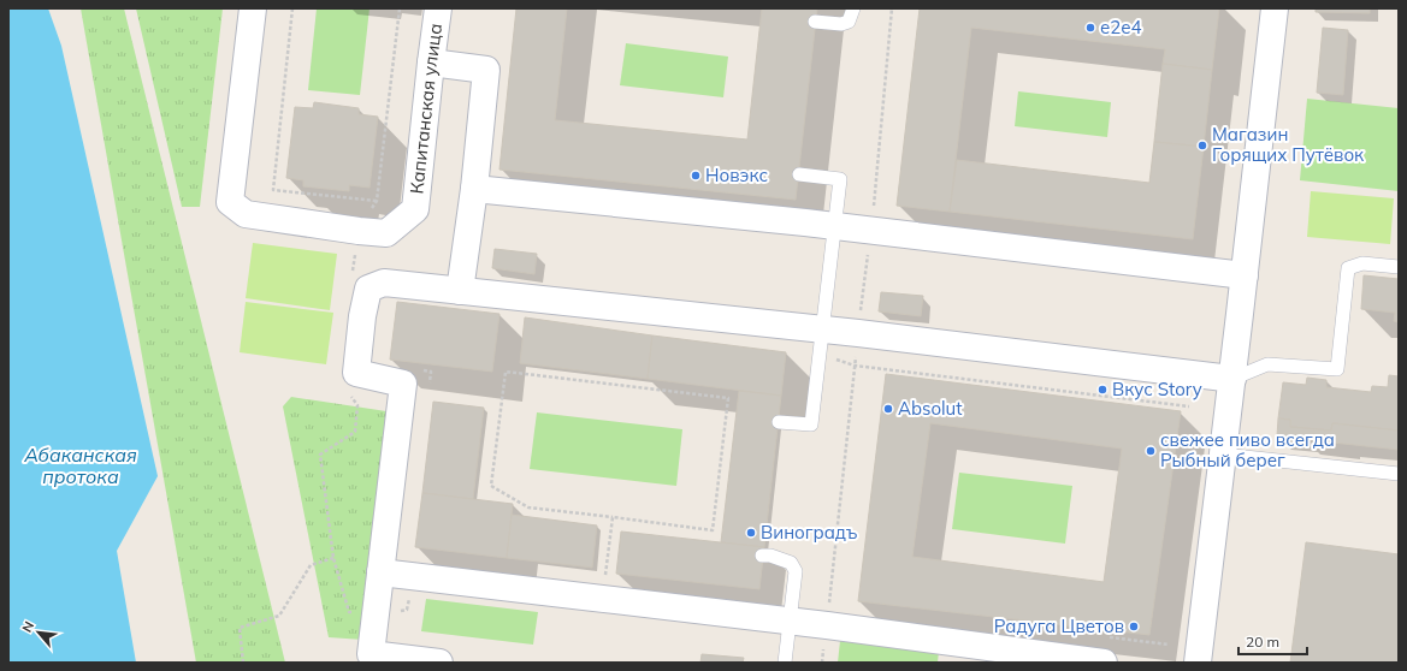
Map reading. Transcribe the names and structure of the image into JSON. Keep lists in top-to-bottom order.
{
  "streets": {
    "street": ["Капитанская улица"]
  },
  "water": ["Абаканская протока"],
  "places": [
    "е2е4",
    "Магазин Горящих Путёвок",
    "Новэкс",
    "Вкус Story",
    "Absolut",
    "свежее пиво всегда Рыбный берег",
    "Виноградъ",
    "Радуга Цветов"
  ],
  "scale_bar": "20 m",
  "north": "top left"
}
